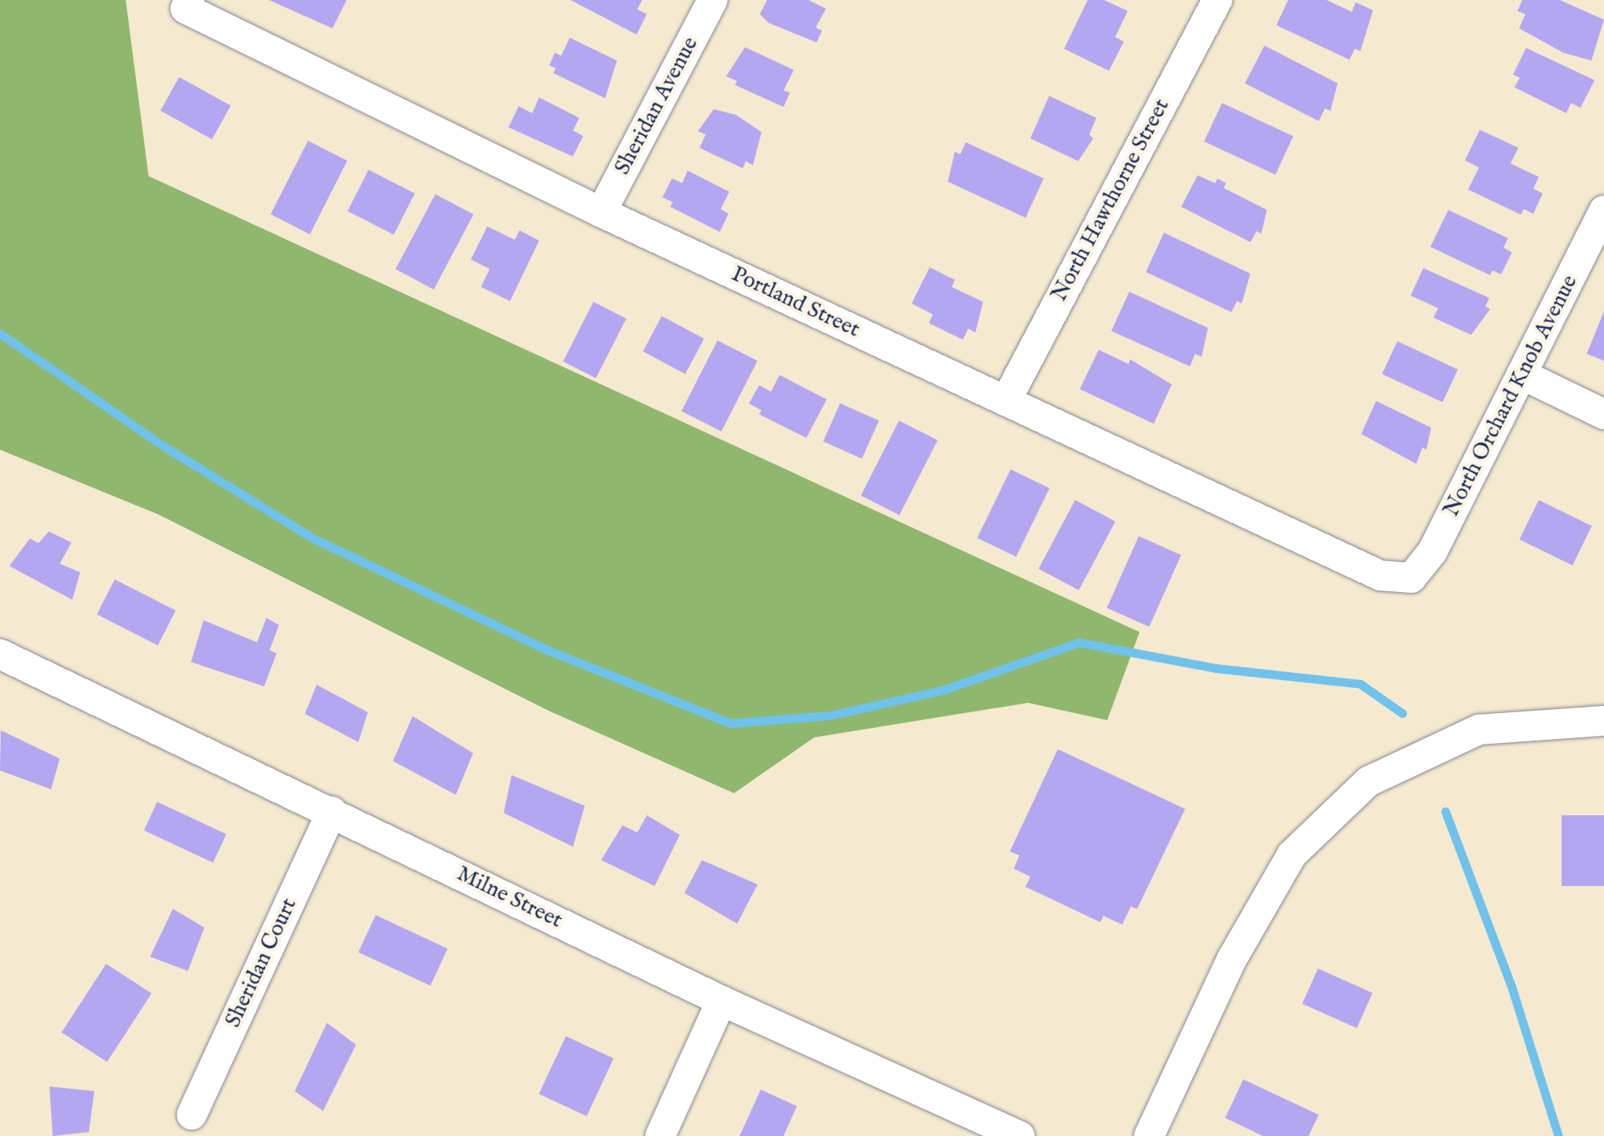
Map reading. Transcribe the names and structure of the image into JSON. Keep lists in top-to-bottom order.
{
  "streets": {
    "street": [
      "Sheridan Avenue",
      "North Hawthorne Street",
      "Portland Street",
      "North Orchard Knob Avenue",
      "Milne Street",
      "Sheridan Court"
    ]
  },
  "crossings": [
    ["Sheridan Avenue", "Portland Street"],
    ["North Hawthorne Street", "Portland Street"],
    ["Portland Street", "North Orchard Knob Avenue"],
    ["Milne Street", "Sheridan Court"]
  ]
}
